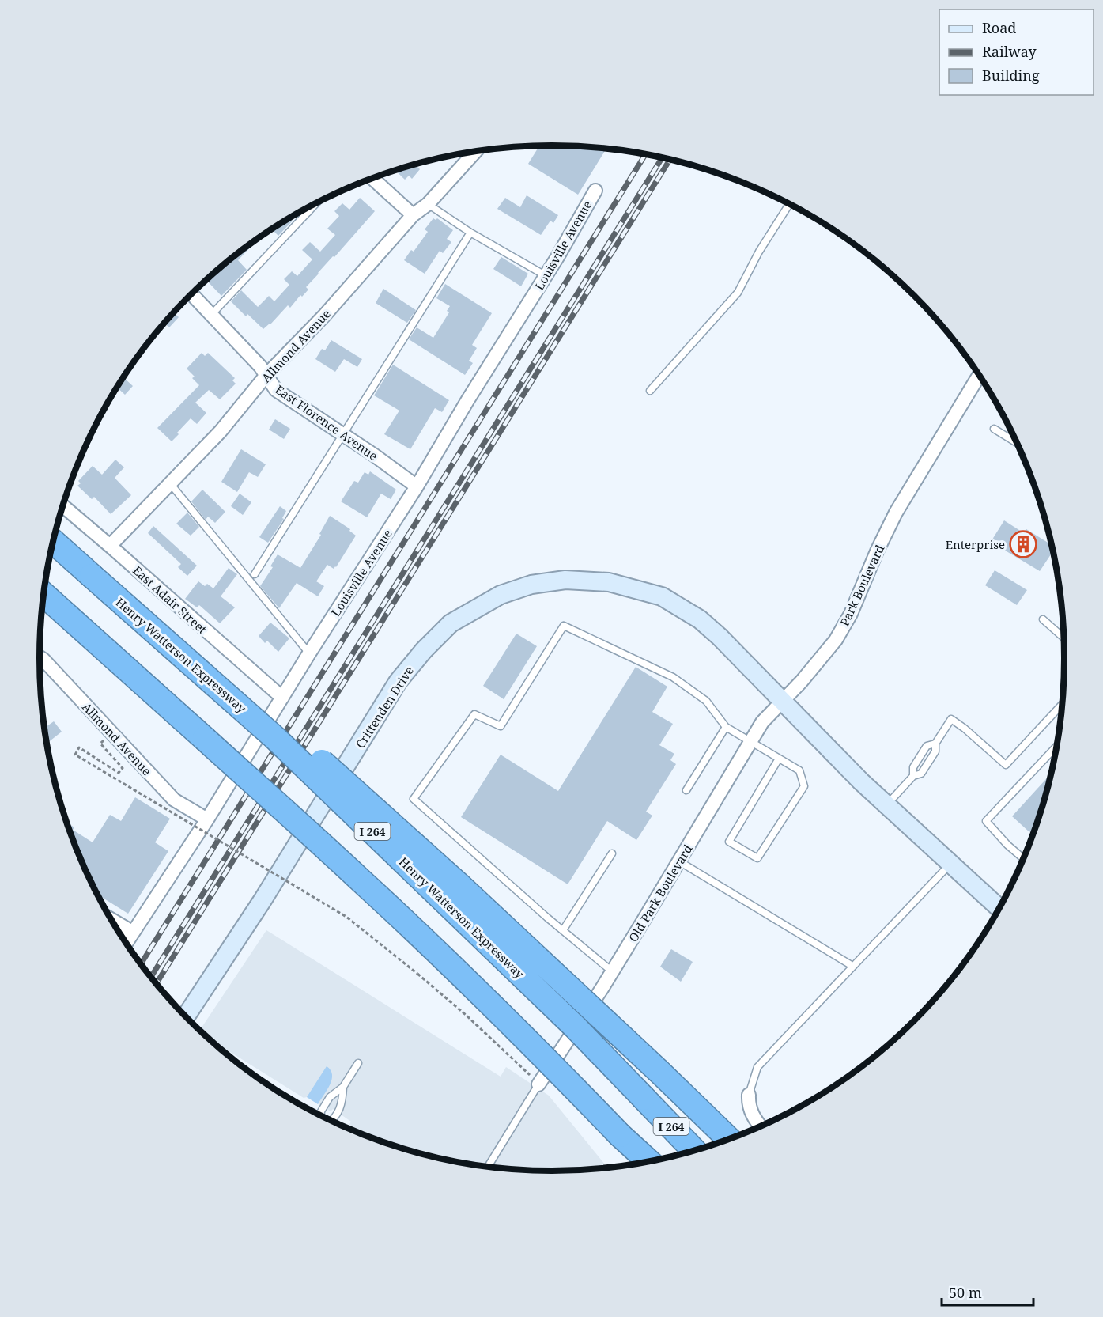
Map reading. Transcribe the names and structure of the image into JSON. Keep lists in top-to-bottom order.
{
  "streets": {
    "highway": ["Henry Watterson Expressway", "I 264"],
    "main road": ["Crittenden Drive"],
    "street": [
      "Louisville Avenue",
      "Allmond Avenue",
      "East Florence Avenue",
      "Park Boulevard",
      "East Adair Street",
      "Old Park Boulevard"
    ]
  },
  "crossings": [
    ["Louisville Avenue", "Allmond Avenue"],
    ["Louisville Avenue", "East Florence Avenue"],
    ["Louisville Avenue", "East Adair Street"],
    ["Allmond Avenue", "East Florence Avenue"],
    ["Allmond Avenue", "East Adair Street"],
    ["Park Boulevard", "Crittenden Drive"],
    ["Park Boulevard", "Old Park Boulevard"],
    ["Crittenden Drive", "Old Park Boulevard"]
  ],
  "places": {
    "building": ["Enterprise"]
  },
  "legend": ["Road", "Railway", "Building"],
  "scale_bar": "50 m"
}
